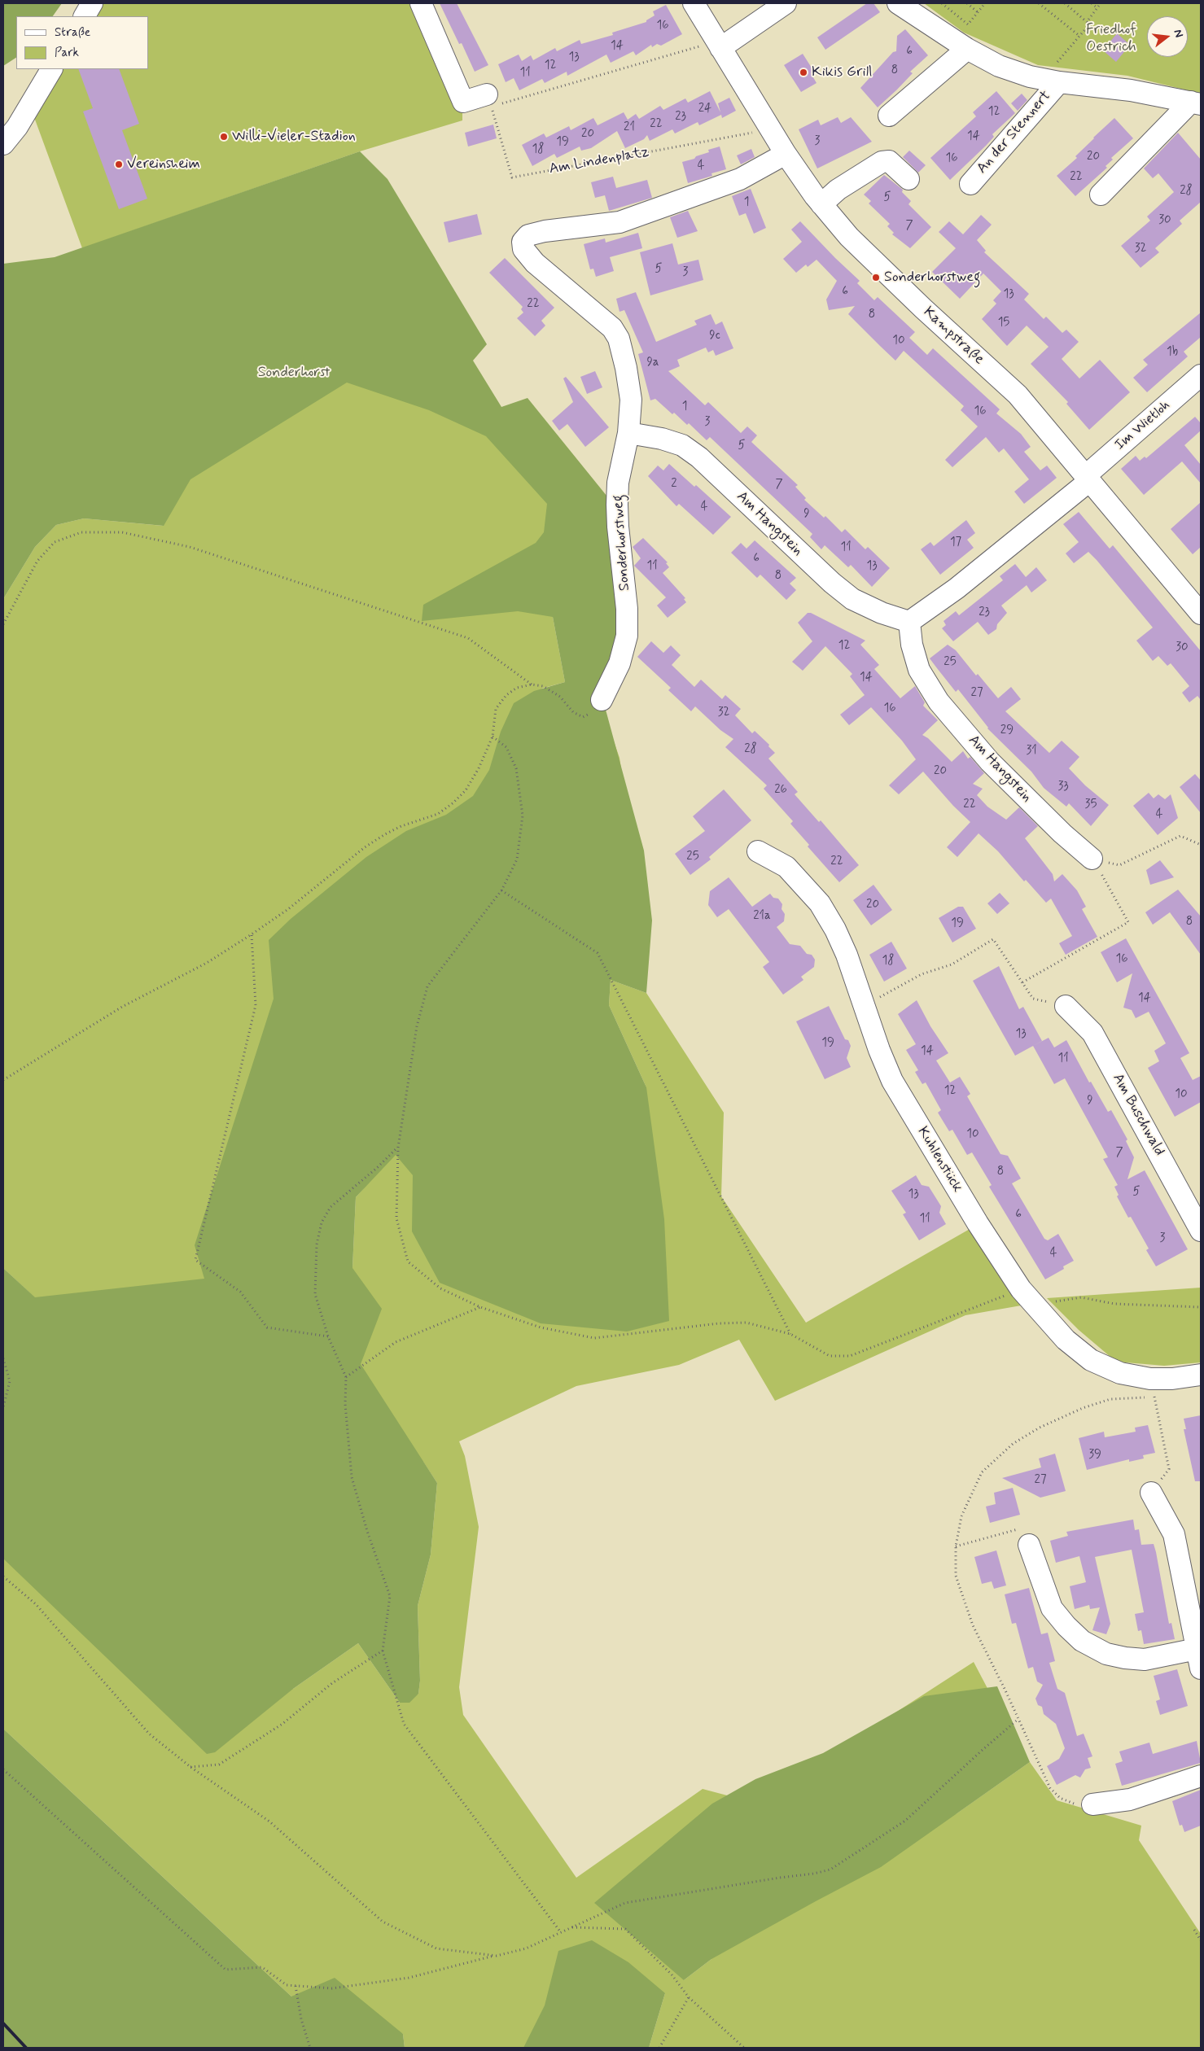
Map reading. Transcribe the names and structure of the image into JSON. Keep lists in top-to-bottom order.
{
  "streets": {
    "street": [
      "An der Stennert",
      "Kampstraße",
      "Im Wietloh",
      "Am Hangstein",
      "Sonderhorstweg",
      "Am Buschwald",
      "Kuhlenstück"
    ],
    "path": ["Am Lindenplatz"]
  },
  "crossings": [
    ["Am Lindenplatz", "Kampstraße"],
    ["Kampstraße", "Im Wietloh"],
    ["Kampstraße", "Sonderhorstweg"],
    ["Am Hangstein", "Sonderhorstweg"]
  ],
  "parks": ["Friedhof Oestrich", "Sonderhorst"],
  "places": [
    "Kikis Grill",
    "Willi-Vieler-Stadion",
    "Vereinsheim",
    "Sonderhorstweg"
  ],
  "house_numbers": [
    "16",
    "14",
    "6",
    "13",
    "12",
    "8",
    "11",
    "24",
    "12",
    "23",
    "22",
    "21",
    "20",
    "14",
    "3",
    "19",
    "18",
    "20",
    "16",
    "4",
    "22",
    "28",
    "5",
    "1",
    "30",
    "7",
    "32",
    "5",
    "3",
    "6",
    "13",
    "22",
    "8",
    "15",
    "9c",
    "10",
    "1b",
    "9a",
    "1",
    "16",
    "3",
    "5",
    "2",
    "7",
    "4",
    "9",
    "17",
    "11",
    "6",
    "11",
    "13",
    "8",
    "23",
    "12",
    "30",
    "25",
    "14",
    "27",
    "16",
    "32",
    "29",
    "28",
    "31",
    "20",
    "33",
    "26",
    "22",
    "35",
    "4",
    "25",
    "22",
    "20",
    "21a",
    "8",
    "19",
    "16",
    "18",
    "14",
    "13",
    "19",
    "14",
    "11",
    "12",
    "10",
    "9",
    "10",
    "7",
    "8",
    "5",
    "13",
    "6",
    "11",
    "3",
    "4",
    "39",
    "27"
  ],
  "legend": ["Straße", "Park"],
  "north": "right"
}
